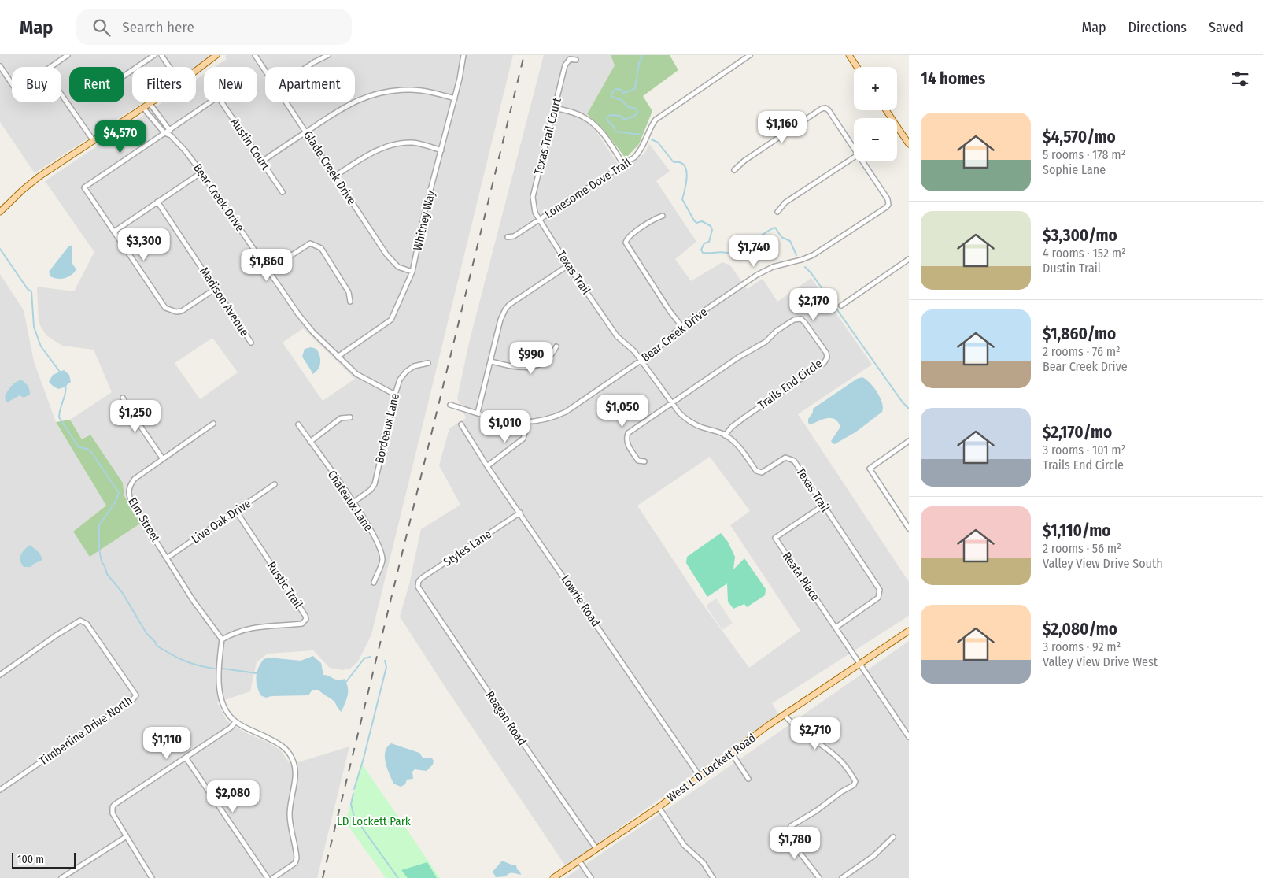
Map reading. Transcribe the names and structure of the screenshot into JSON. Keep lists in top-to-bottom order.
{
  "streets": {
    "main road": ["West L D Lockett Road"],
    "street": [
      "Texas Trail Court",
      "Austin Court",
      "Glade Creek Drive",
      "Lonesome Dove Trail",
      "Bear Creek Drive",
      "Whitney Way",
      "Texas Trail",
      "Madison Avenue",
      "Trails End Circle",
      "Bordeaux Lane",
      "Chateaux Lane",
      "Elm Street",
      "Live Oak Drive",
      "Styles Lane",
      "Reata Place",
      "Rustic Trail",
      "Lowrie Road",
      "Reagan Road",
      "Timberline Drive North"
    ]
  },
  "crossings": [
    ["Texas Trail Court", "Lonesome Dove Trail"],
    ["Texas Trail Court", "Texas Trail"],
    ["Austin Court", "Bear Creek Drive"],
    ["Glade Creek Drive", "Whitney Way"],
    ["Lonesome Dove Trail", "Texas Trail"],
    ["Bear Creek Drive", "Whitney Way"],
    ["Bear Creek Drive", "Texas Trail"],
    ["Bear Creek Drive", "Bordeaux Lane"],
    ["Texas Trail", "Trails End Circle"],
    ["Texas Trail", "Reata Place"],
    ["Bordeaux Lane", "Chateaux Lane"],
    ["Elm Street", "Live Oak Drive"],
    ["Elm Street", "Rustic Trail"],
    ["Live Oak Drive", "Rustic Trail"],
    ["Styles Lane", "Lowrie Road"],
    ["Styles Lane", "Reagan Road"],
    ["Reata Place", "West L D Lockett Road"],
    ["Lowrie Road", "West L D Lockett Road"],
    ["Reagan Road", "West L D Lockett Road"]
  ],
  "parks": ["LD Lockett Park"],
  "scale_bar": "100 m",
  "page": {
    "header": "Map",
    "search": "Search here",
    "nav": ["Map", "Directions", "Saved"],
    "heading": "14 homes",
    "map_buttons": ["+", "−"],
    "chip": [
      "Buy",
      "Rent",
      "Filters",
      "New",
      "Apartment"
    ],
    "list": [
      {
        "name": "$4,570/mo",
        "note": "5 rooms · 178 m² · Sophie Lane"
      },
      {
        "name": "$3,300/mo",
        "note": "4 rooms · 152 m² · Dustin Trail"
      },
      {
        "name": "$1,860/mo",
        "note": "2 rooms · 76 m² · Bear Creek Drive"
      },
      {
        "name": "$2,170/mo",
        "note": "3 rooms · 101 m² · Trails End Circle"
      },
      {
        "name": "$1,110/mo",
        "note": "2 rooms · 56 m² · Valley View Drive South"
      },
      {
        "name": "$2,080/mo",
        "note": "3 rooms · 92 m² · Valley View Drive West"
      }
    ],
    "price": [
      "$1,160",
      "$4,570",
      "$3,300",
      "$1,740",
      "$1,860",
      "$2,170",
      "$990",
      "$1,050",
      "$1,250",
      "$1,010",
      "$2,710",
      "$1,110",
      "$2,080",
      "$1,780"
    ],
    "scale": "100 m"
  }
}
